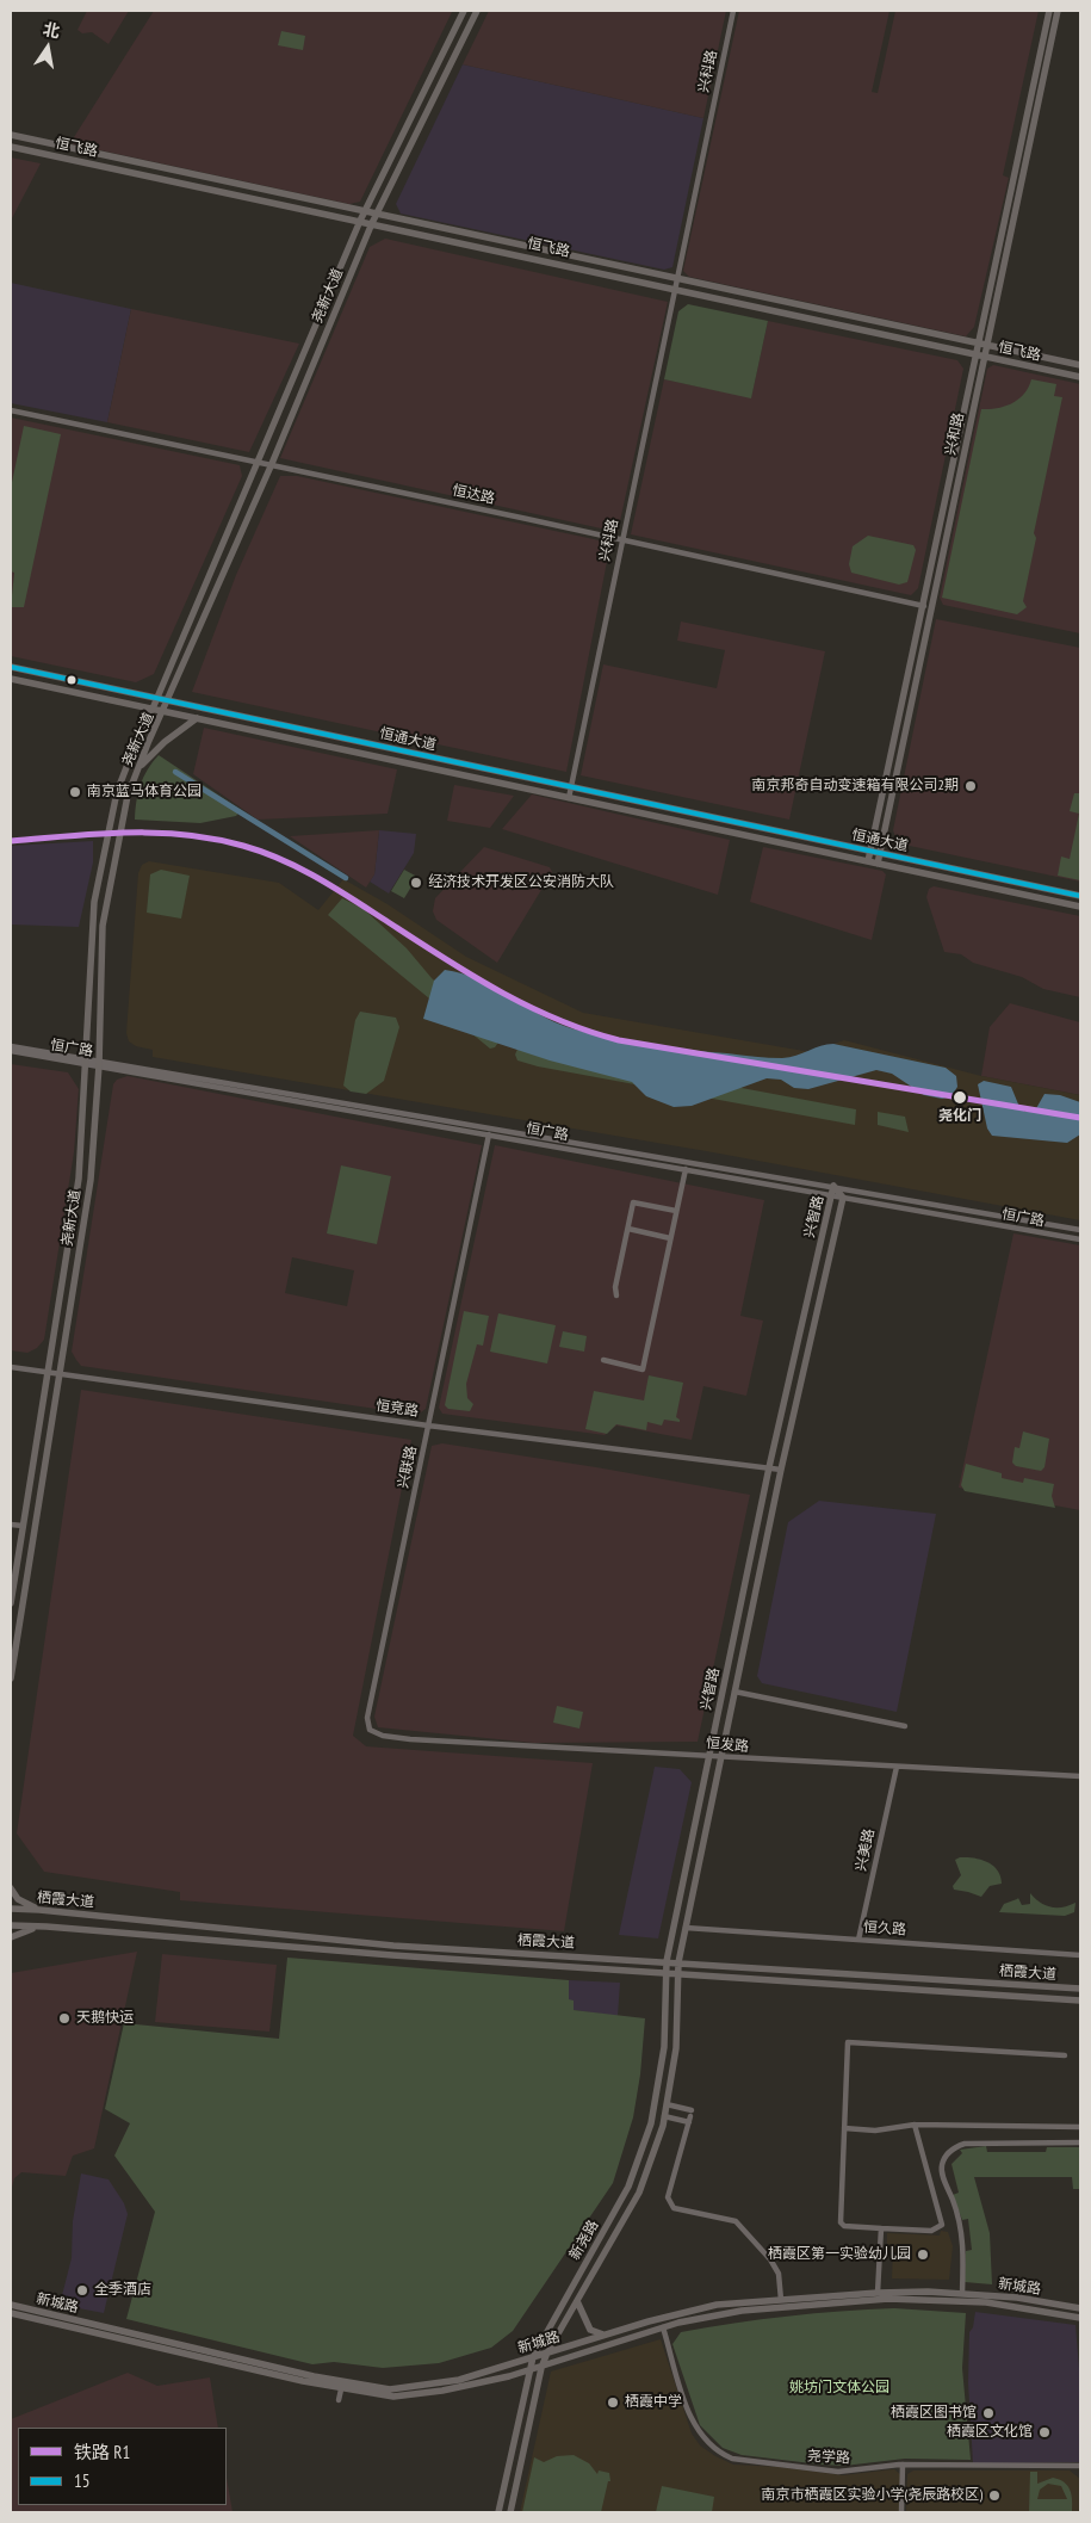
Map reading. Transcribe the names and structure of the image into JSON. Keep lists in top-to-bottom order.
{
  "streets": {
    "main road": [
      "恒飞路",
      "尧新大道",
      "兴和路",
      "恒通大道",
      "兴智路",
      "栖霞大道",
      "新尧路",
      "新城路"
    ],
    "street": [
      "兴科路",
      "恒达路",
      "恒广路",
      "恒竞路",
      "兴联路",
      "恒发路",
      "兴美路",
      "恒久路",
      "尧学路"
    ]
  },
  "crossings": [
    ["兴科路", "恒飞路"],
    ["兴科路", "恒达路"],
    ["兴科路", "恒通大道"],
    ["恒飞路", "尧新大道"],
    ["恒飞路", "兴和路"],
    ["尧新大道", "恒达路"],
    ["尧新大道", "恒通大道"],
    ["尧新大道", "恒广路"],
    ["尧新大道", "恒竞路"],
    ["兴和路", "恒达路"],
    ["兴和路", "恒通大道"],
    ["恒广路", "兴智路"],
    ["恒广路", "兴联路"],
    ["兴智路", "恒竞路"],
    ["兴智路", "恒发路"],
    ["兴智路", "栖霞大道"],
    ["兴智路", "恒久路"],
    ["兴智路", "新尧路"],
    ["恒竞路", "兴联路"],
    ["兴联路", "恒发路"],
    ["恒发路", "兴美路"],
    ["兴美路", "恒久路"],
    ["栖霞大道", "新尧路"],
    ["新尧路", "新城路"],
    ["新城路", "尧学路"]
  ],
  "parks": ["姚坊门文体公园"],
  "places": [
    "南京邦奇自动变速箱有限公司2期",
    "南京蓝马体育公园",
    "经济技术开发区公安消防大队",
    "尧化门",
    "天鹅快运",
    "栖霞区第一实验幼儿园",
    "全季酒店",
    "栖霞中学",
    "栖霞区图书馆",
    "栖霞区文化馆",
    "南京市栖霞区实验小学(尧辰路校区)"
  ],
  "lines": ["transit line 15", "rail line R1"],
  "legend": ["铁路 R1", "15"],
  "north": "top"
}
